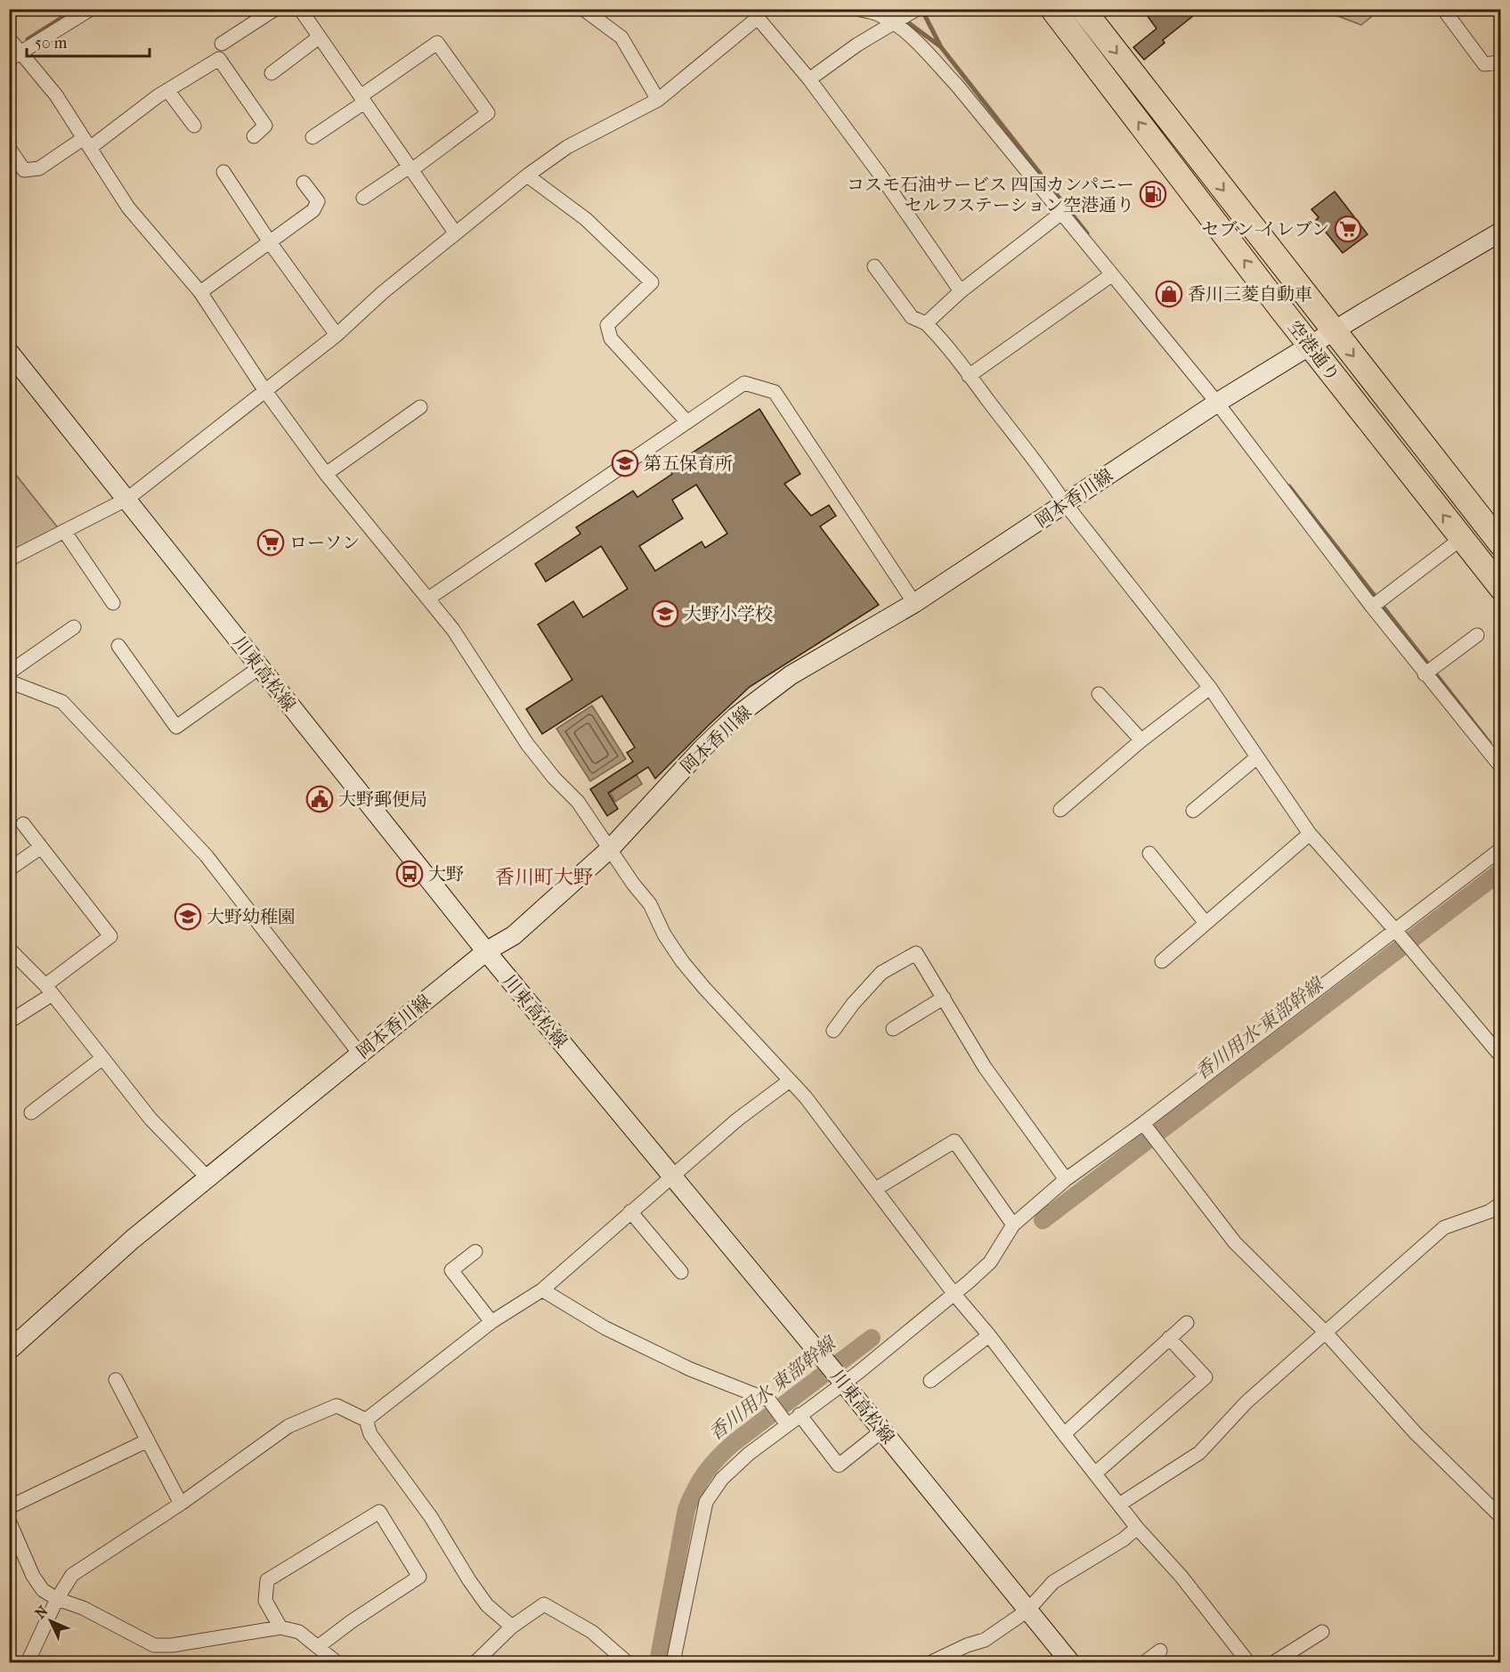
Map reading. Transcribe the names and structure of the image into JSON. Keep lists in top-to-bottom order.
{
  "streets": {
    "highway": ["空港通り"],
    "main road": ["岡本香川線", "川東高松線"]
  },
  "crossings": [
    ["空港通り", "岡本香川線"],
    ["岡本香川線", "川東高松線"]
  ],
  "districts": ["香川町大野"],
  "water": ["香川用水 東部幹線"],
  "places": {
    "fuel station": ["コスモ石油サービス 四国カンパニー セルフステーション空港通り"],
    "supermarket": ["セブン-イレブン", "ローソン"],
    "shop": ["香川三菱自動車"],
    "school or university": ["第五保育所", "大野小学校", "大野幼稚園"],
    "public building": ["大野郵便局"],
    "bus stop": ["大野"]
  },
  "scale_bar": "50 m",
  "north": "top left"
}
